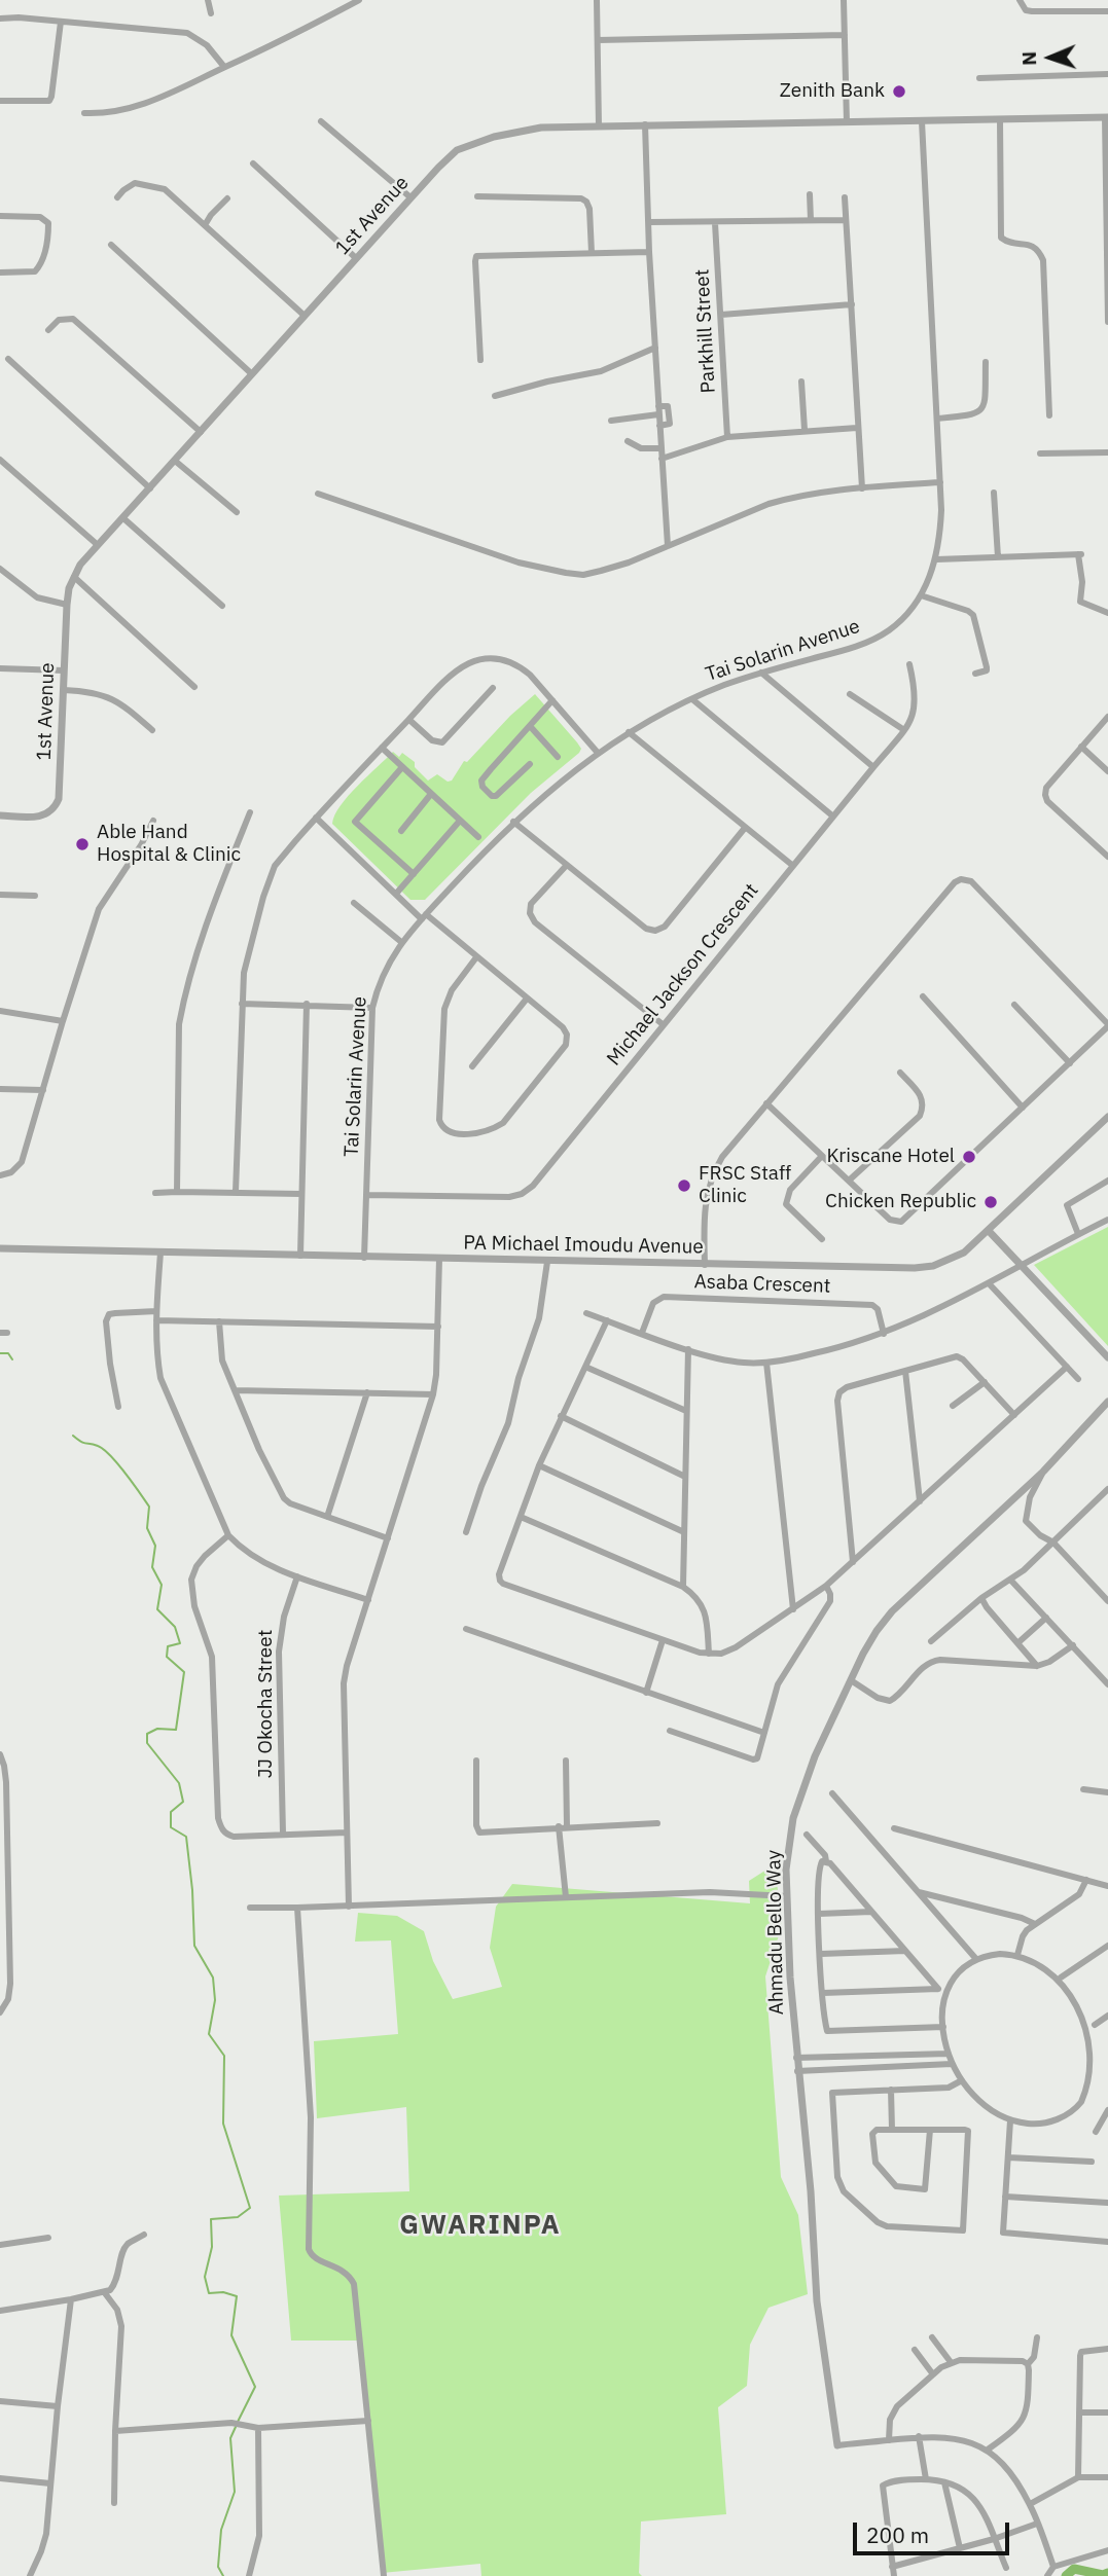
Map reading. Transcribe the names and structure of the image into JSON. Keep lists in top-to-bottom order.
{
  "streets": {
    "street": [
      "1st Avenue",
      "Parkhill Street",
      "Tai Solarin Avenue",
      "Michael Jackson Crescent",
      "PA Michael Imoudu Avenue",
      "Asaba Crescent",
      "JJ Okocha Street",
      "Ahmadu Bello Way"
    ]
  },
  "crossings": [
    ["1st Avenue", "Tai Solarin Avenue"],
    ["Tai Solarin Avenue", "Michael Jackson Crescent"],
    ["Tai Solarin Avenue", "PA Michael Imoudu Avenue"]
  ],
  "districts": ["GWARINPA"],
  "places": [
    "Zenith Bank",
    "Able Hand Hospital & Clinic",
    "Kriscane Hotel",
    "FRSC Staff Clinic",
    "Chicken Republic"
  ],
  "scale_bar": "200 m",
  "north": "left"
}
